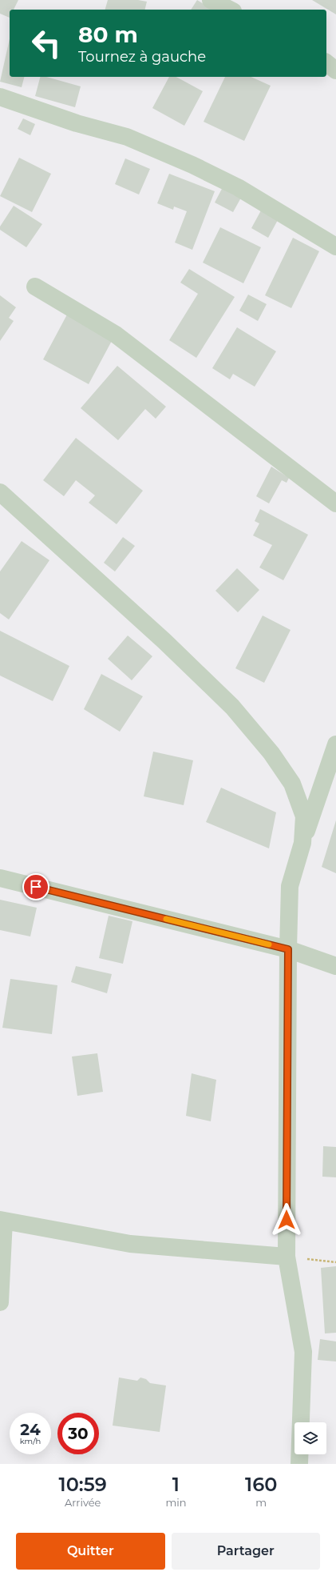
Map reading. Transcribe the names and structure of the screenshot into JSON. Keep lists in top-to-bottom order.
{
  "page": {
    "turn": ["80 m", "Tournez à gauche"],
    "speed": "24 km/h",
    "limit": "30",
    "eta": [
      "10:59",
      "Arrivée",
      "1",
      "min",
      "160",
      "m"
    ],
    "buttons": ["Quitter", "Partager"]
  }
}
